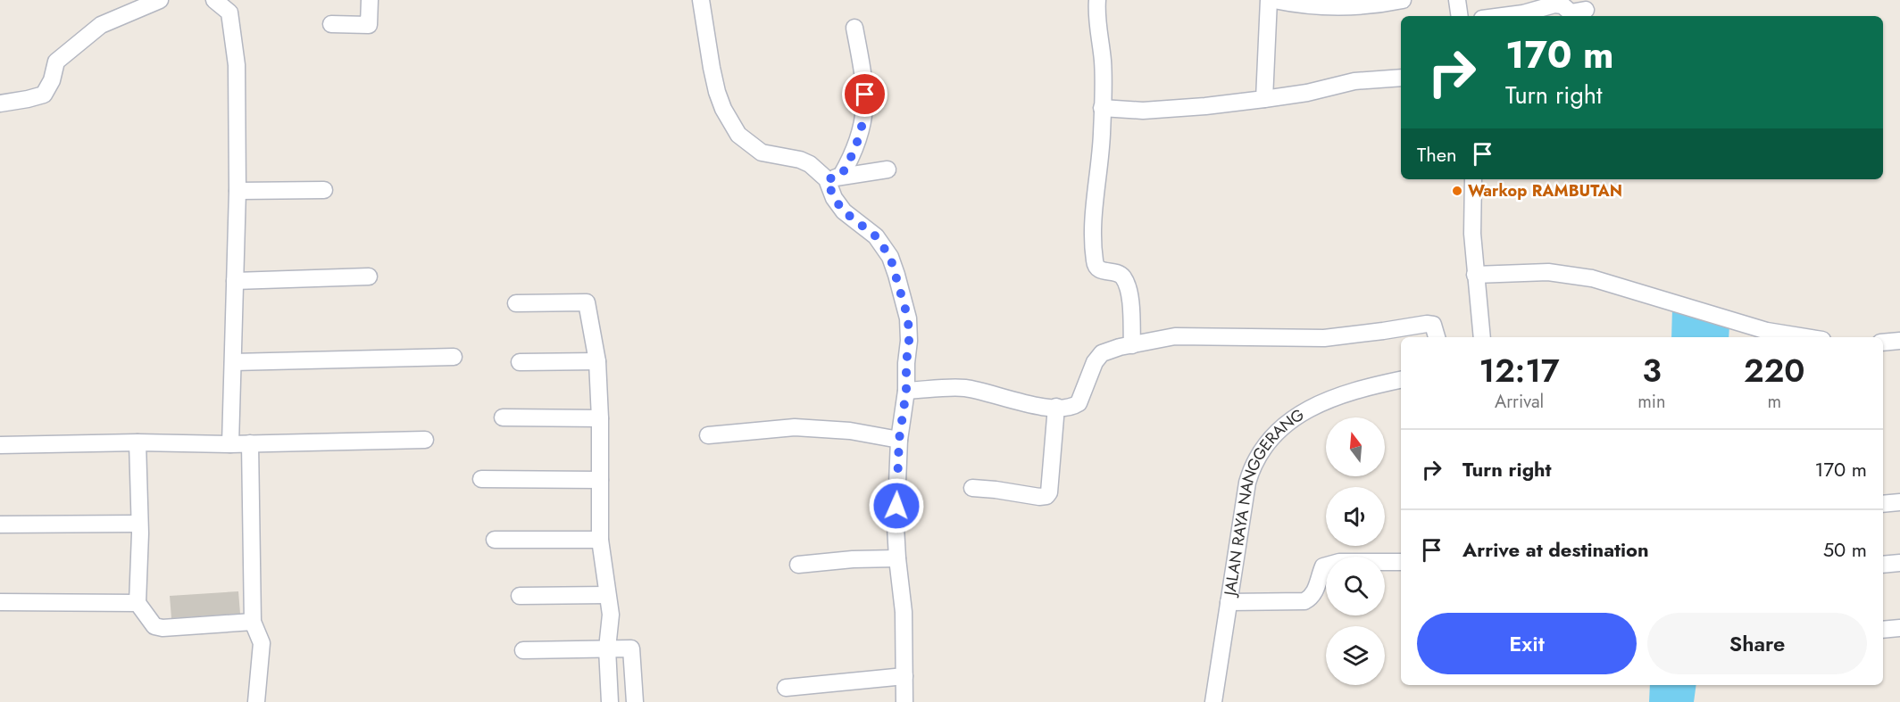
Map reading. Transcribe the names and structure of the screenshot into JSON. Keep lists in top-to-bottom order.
{
  "streets": {
    "street": ["JALAN RAYA NANGGERANG"]
  },
  "places": ["Warkop RAMBUTAN"],
  "north": "top",
  "page": {
    "turn": ["170 m", "Turn right"],
    "then": "Then",
    "eta": [
      "12:17",
      "Arrival",
      "3",
      "min",
      "220",
      "m"
    ],
    "list": [
      {
        "name": "Turn right",
        "value": "170 m"
      },
      {
        "name": "Arrive at destination",
        "value": "50 m"
      }
    ],
    "buttons": ["Exit", "Share"]
  }
}
